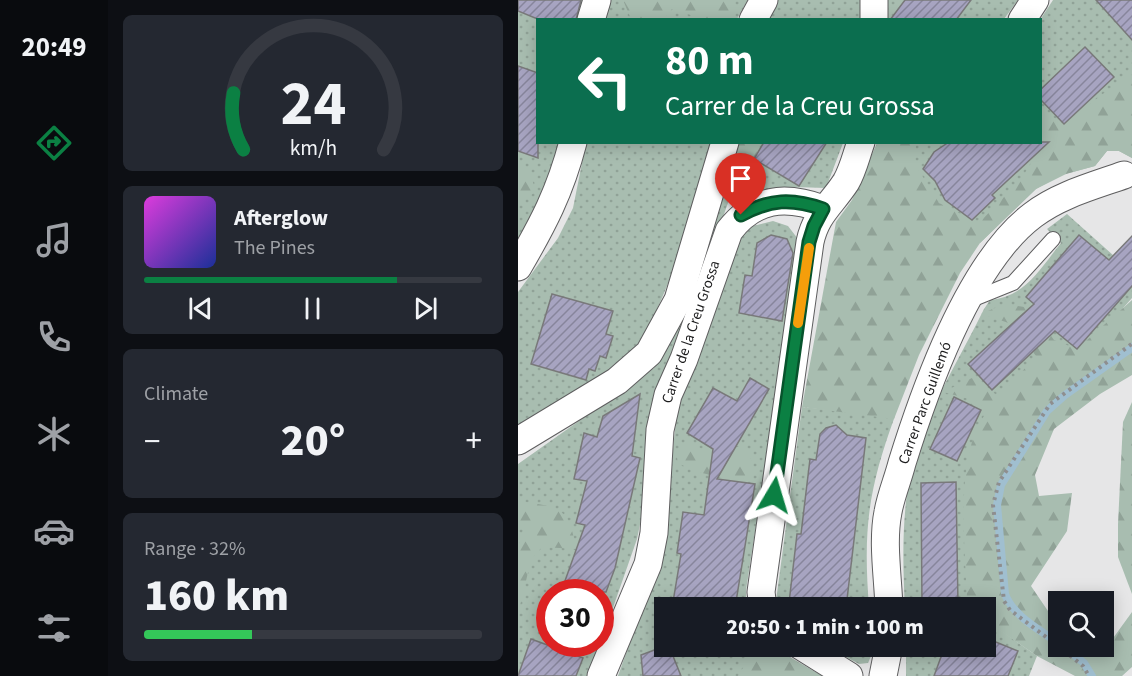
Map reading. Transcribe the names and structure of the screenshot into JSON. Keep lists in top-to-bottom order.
{
  "streets": {
    "street": ["Carrer de la Creu Grossa", "Carrer Parc Guillemó"]
  },
  "page": {
    "tabs": "20:49",
    "turn": ["80 m", "Carrer de la Creu Grossa"],
    "song": ["Afterglow", "The Pines"],
    "tile": [
      "Climate",
      ["Range · 32%", "160 km"]
    ],
    "heat": ["−", "20°", "+"],
    "limit": "30",
    "trip": "20:50 · 1 min · 100 m",
    "gauge": ["24", "km/h"]
  }
}
